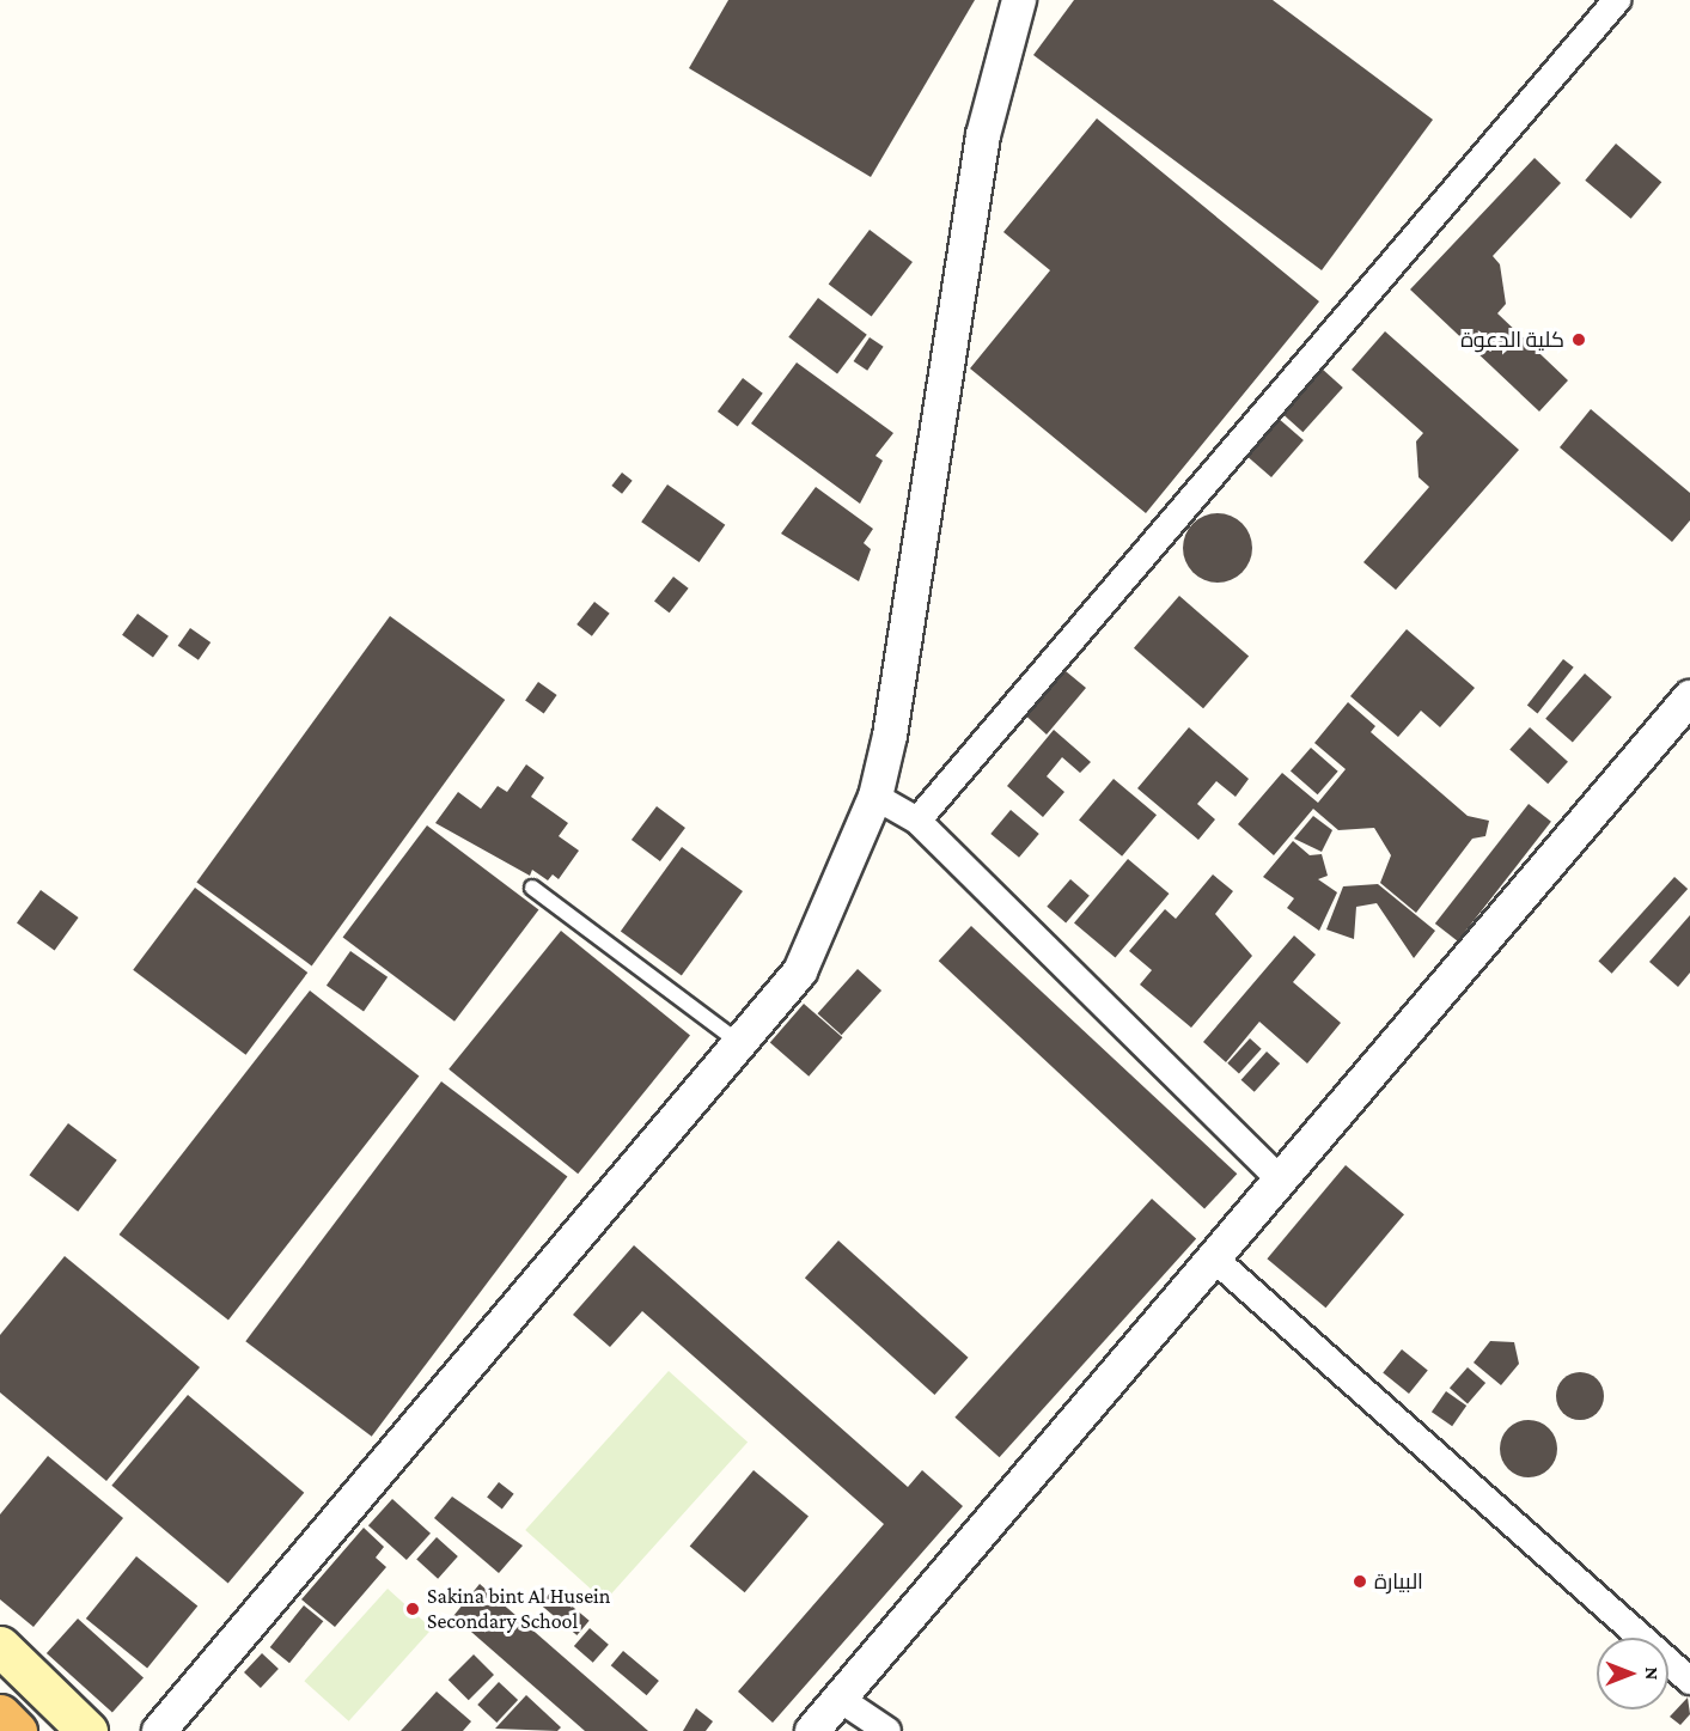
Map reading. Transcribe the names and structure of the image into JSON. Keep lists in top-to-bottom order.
{
  "places": ["كلية الدعوة", "البيارة", "Sakina bint Al Husein Secondary School"],
  "north": "right"
}
